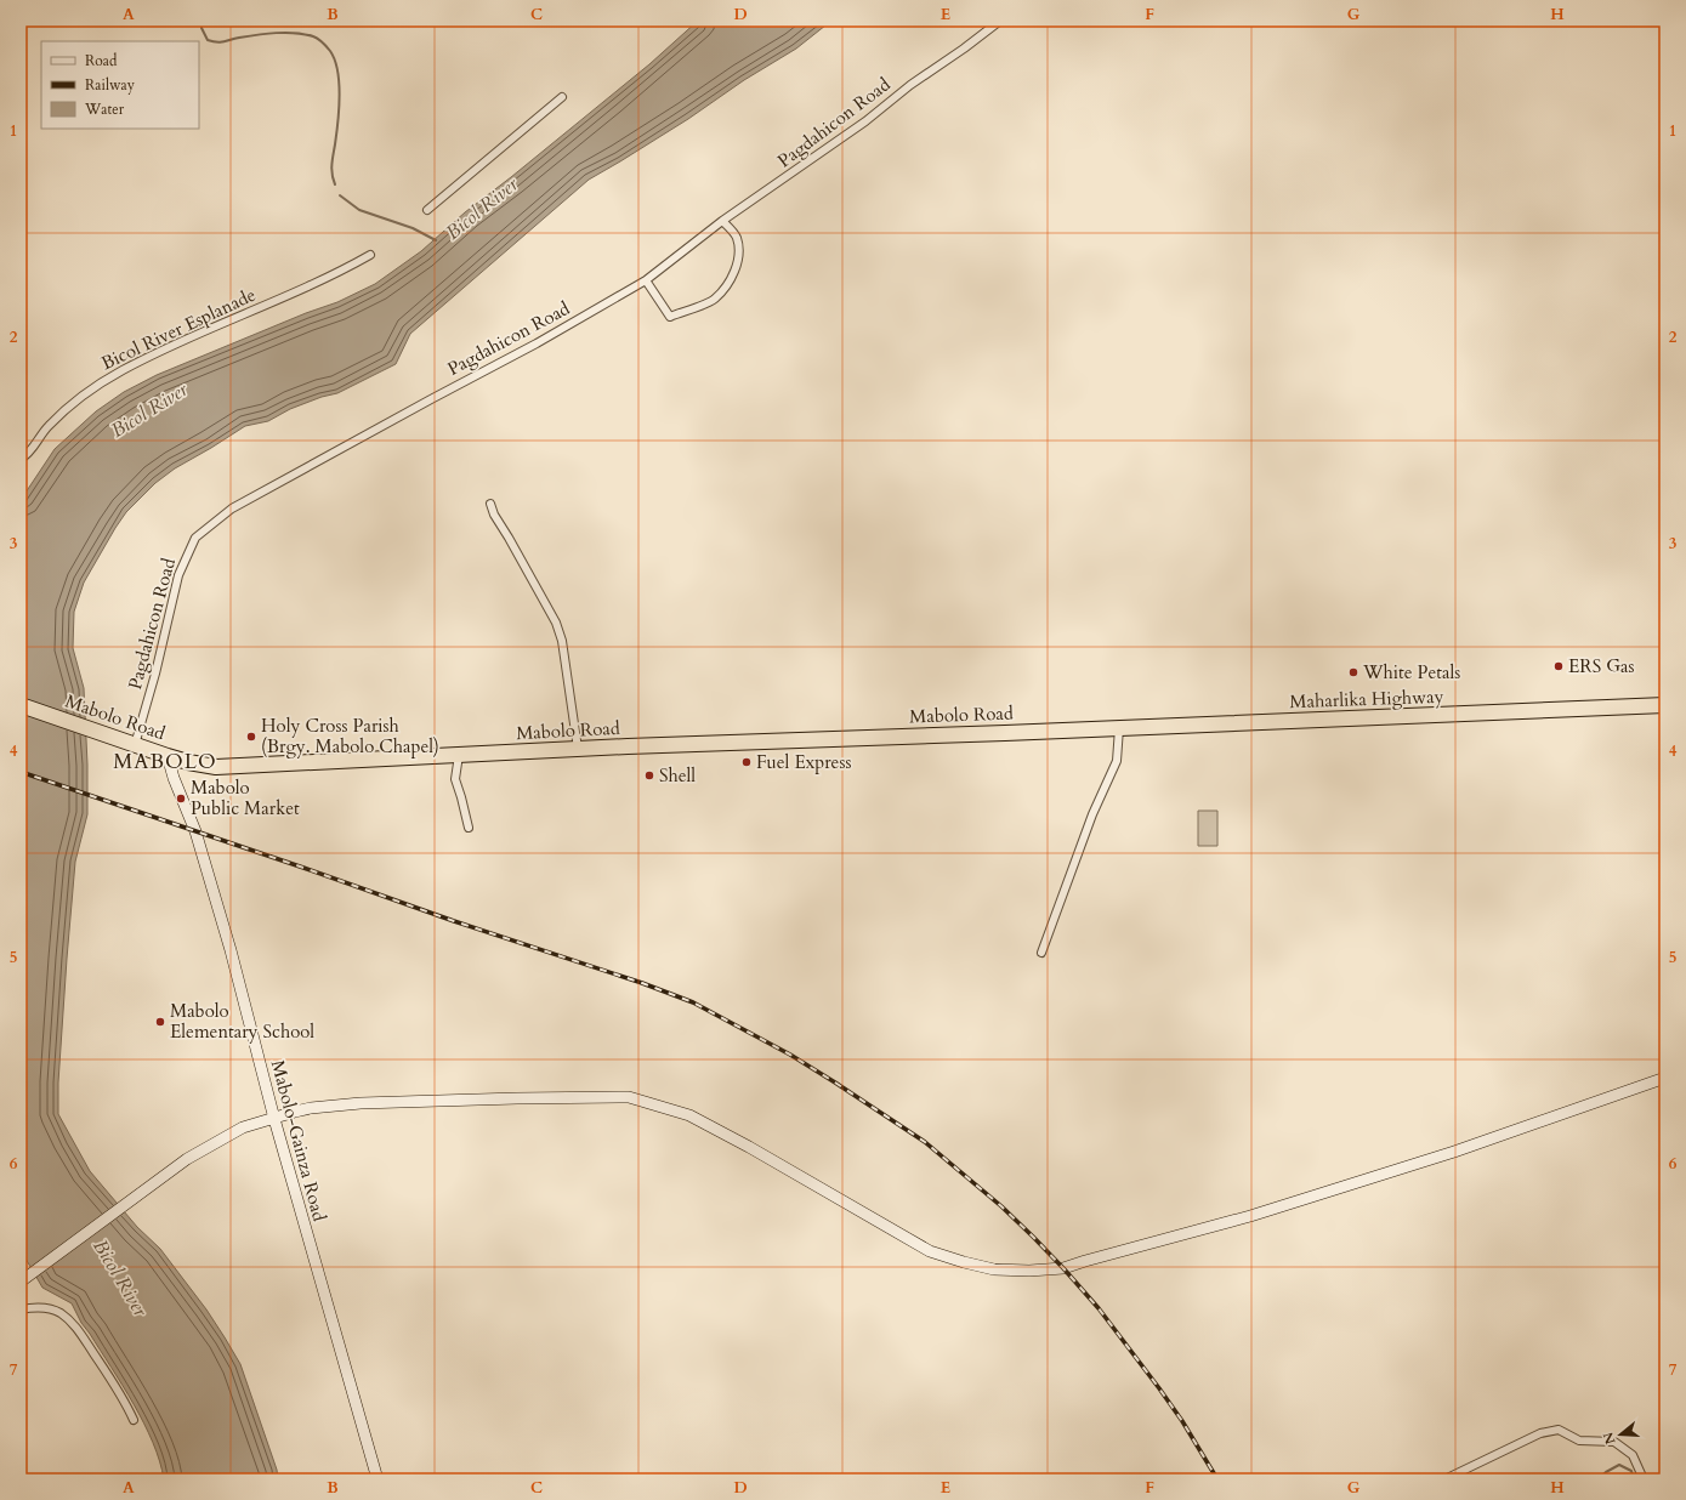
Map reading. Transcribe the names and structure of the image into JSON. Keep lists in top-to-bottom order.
{
  "streets": {
    "highway": ["Maharlika Highway", "Mabolo Road"],
    "main road": ["Mabolo-Gainza Road"],
    "street": ["Pagdahicon Road", "Bicol River Esplanade"]
  },
  "crossings": [
    ["Pagdahicon Road", "Mabolo Road"],
    ["Maharlika Highway", "Mabolo Road"],
    ["Mabolo Road", "Mabolo-Gainza Road"]
  ],
  "districts": ["MABOLO"],
  "water": ["Bicol River"],
  "places": [
    "ERS Gas",
    "White Petals",
    "Holy Cross Parish (Brgy. Mabolo Chapel)",
    "Fuel Express",
    "Shell",
    "Mabolo Public Market",
    "Mabolo Elementary School"
  ],
  "legend": ["Road", "Railway", "Water"],
  "north": "left",
  "grid": {
    "columns": [
      "A",
      "B",
      "C",
      "D",
      "E",
      "F",
      "G",
      "H"
    ],
    "rows": [
      "1",
      "2",
      "3",
      "4",
      "5",
      "6",
      "7"
    ]
  }
}
